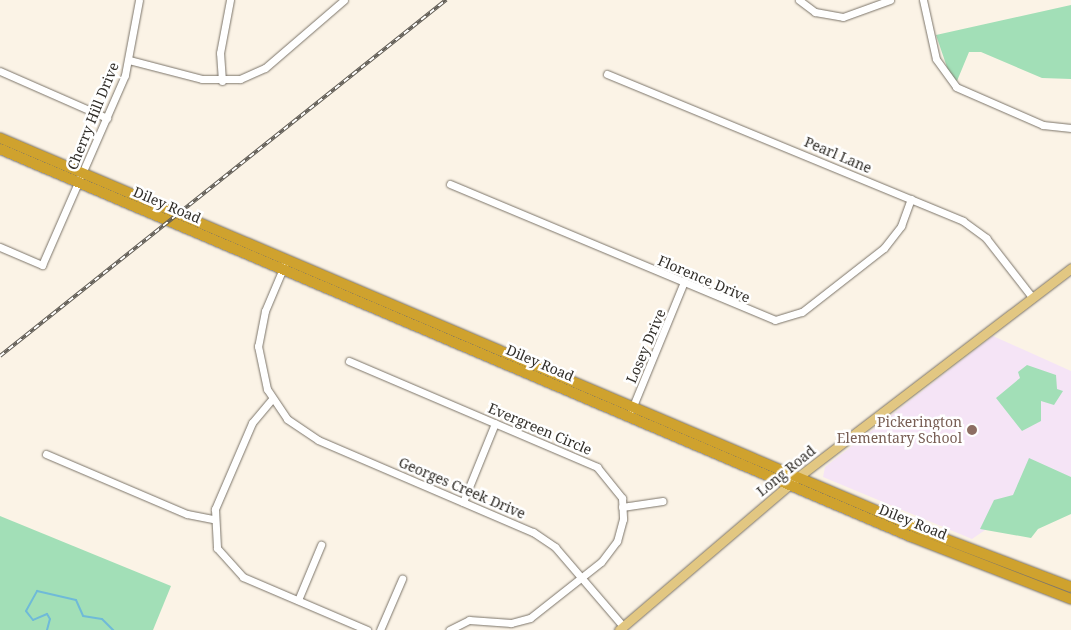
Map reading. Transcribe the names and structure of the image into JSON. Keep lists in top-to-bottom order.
{
  "streets": {
    "highway": ["Diley Road"],
    "main road": ["Long Road"],
    "street": [
      "Cherry Hill Drive",
      "Pearl Lane",
      "Florence Drive",
      "Losey Drive",
      "Evergreen Circle",
      "Georges Creek Drive"
    ]
  },
  "crossings": [
    ["Cherry Hill Drive", "Diley Road"],
    ["Pearl Lane", "Florence Drive"],
    ["Pearl Lane", "Long Road"],
    ["Diley Road", "Losey Drive"],
    ["Diley Road", "Long Road"],
    ["Florence Drive", "Losey Drive"],
    ["Long Road", "Georges Creek Drive"]
  ],
  "places": ["Pickerington Elementary School"]
}
